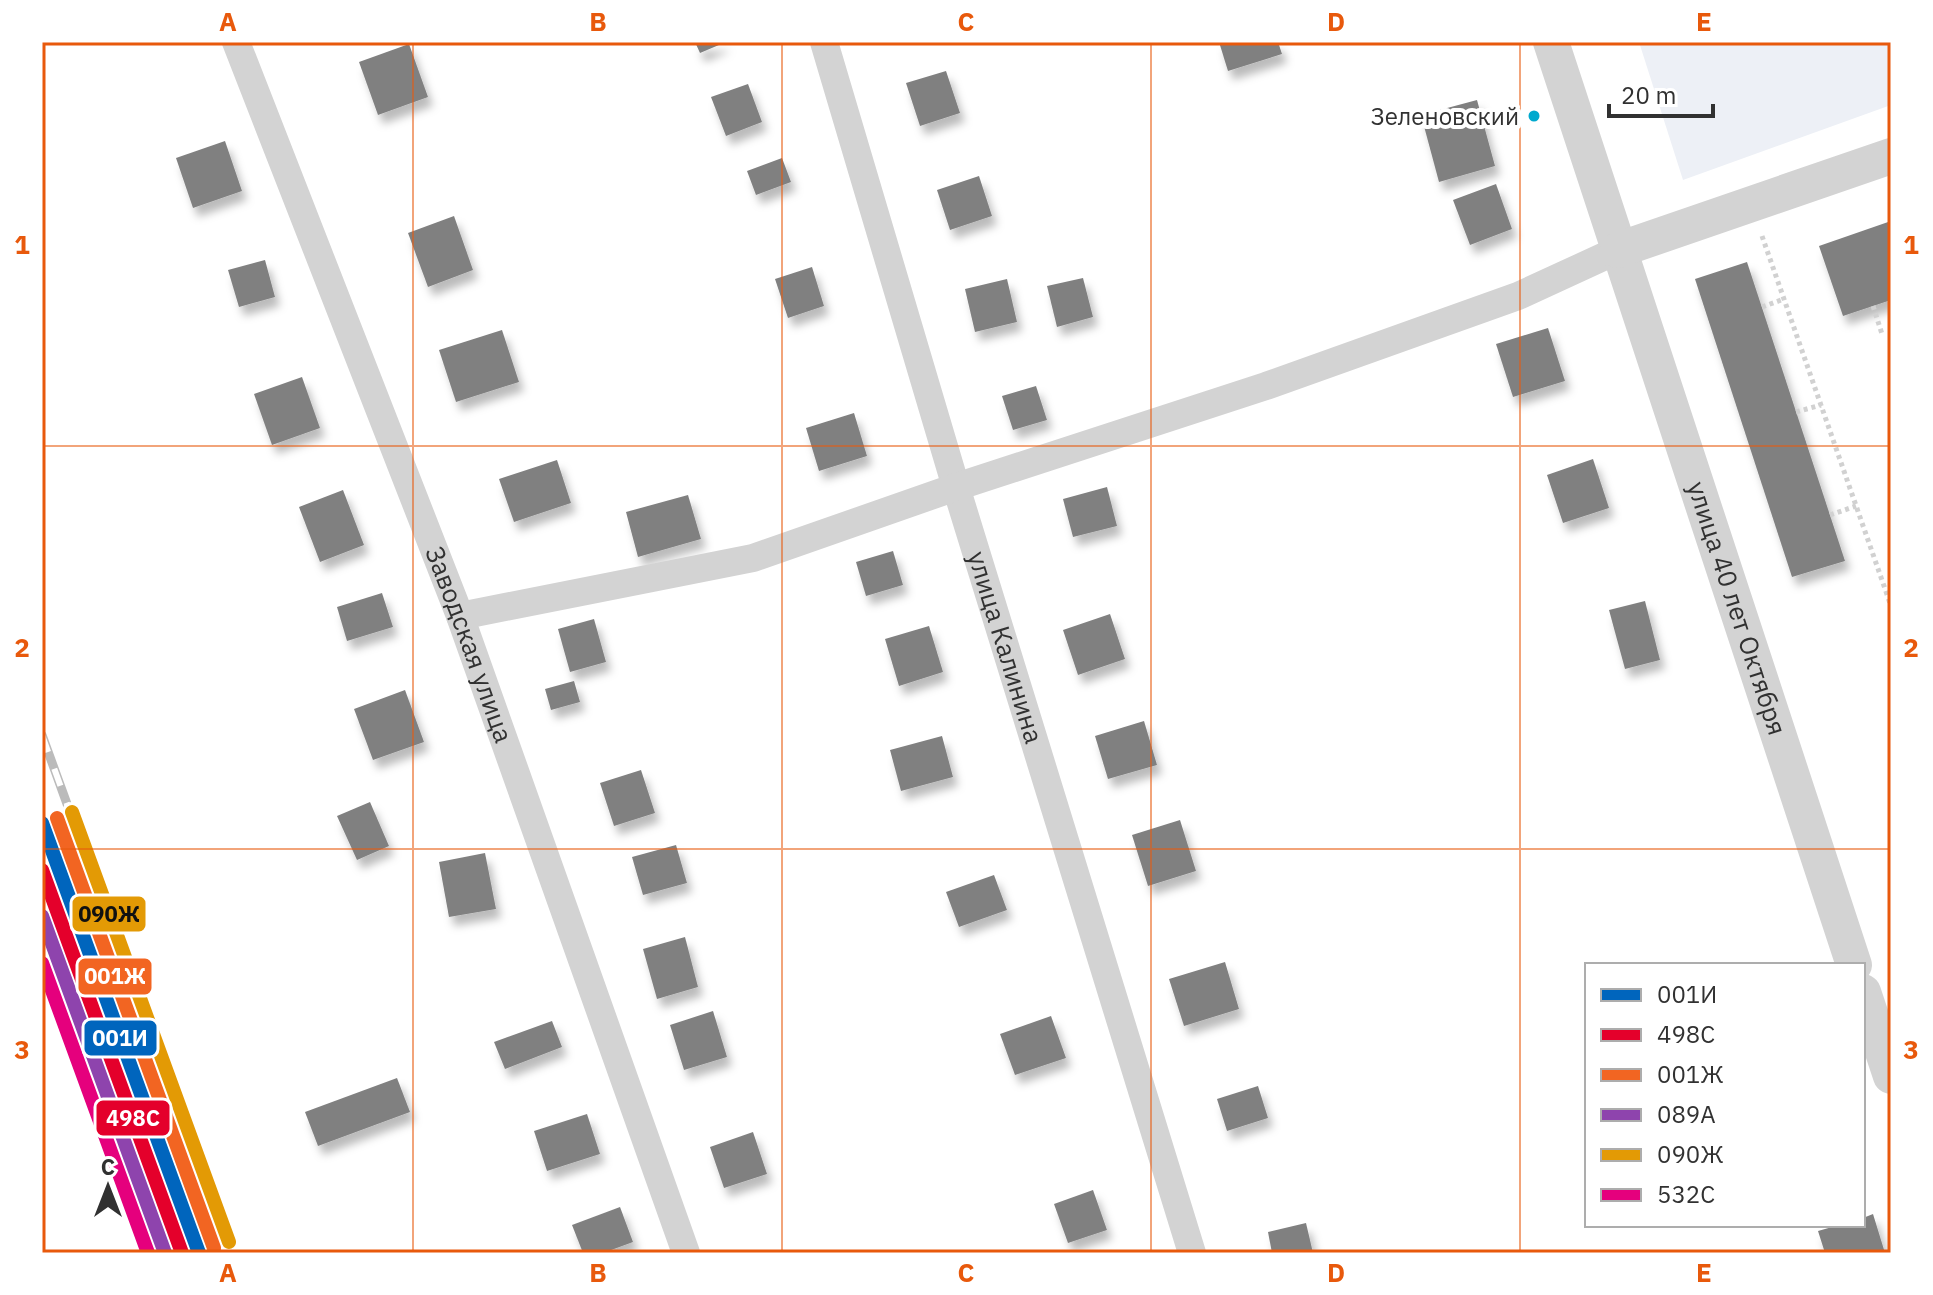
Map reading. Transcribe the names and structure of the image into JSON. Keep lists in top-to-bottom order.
{
  "streets": {
    "street": ["улица 40 лет Октября", "Заводская улица", "улица Калинина"]
  },
  "places": ["Зеленовский"],
  "lines": [
    "transit line 090Ж",
    "transit line 001Ж",
    "transit line 001И",
    "transit line 498С",
    "transit line 089А",
    "transit line 532С"
  ],
  "legend": [
    "001И",
    "498С",
    "001Ж",
    "089А",
    "090Ж",
    "532С"
  ],
  "scale_bar": "20 m",
  "north": "top",
  "grid": {
    "columns": [
      "A",
      "B",
      "C",
      "D",
      "E"
    ],
    "rows": ["1", "2", "3"]
  }
}
